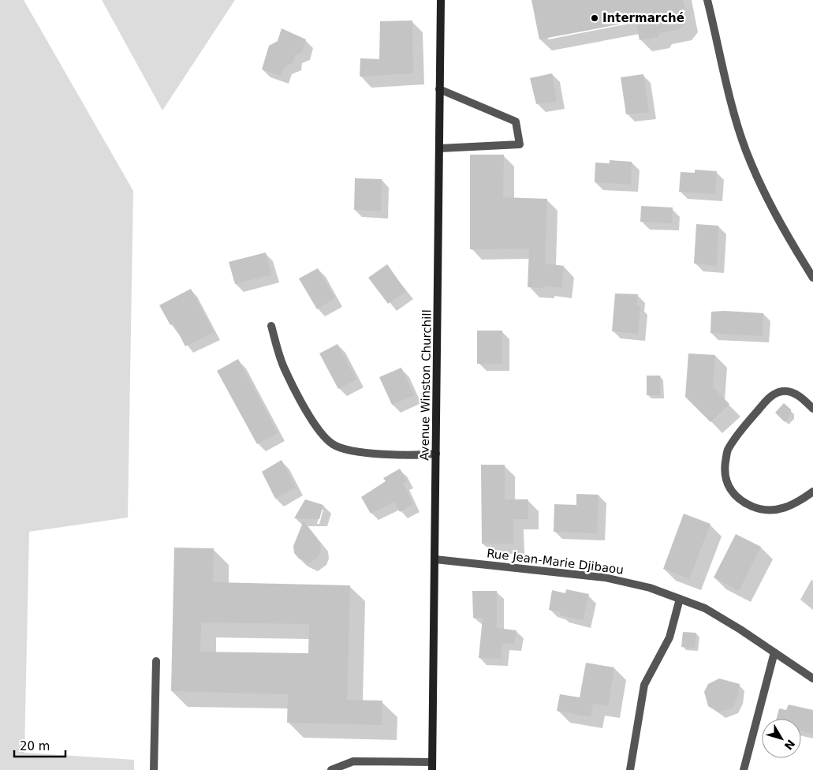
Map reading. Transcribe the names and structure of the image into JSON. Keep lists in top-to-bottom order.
{
  "streets": {
    "main road": ["Avenue Winston Churchill"],
    "street": ["Rue Jean-Marie Djibaou"]
  },
  "crossings": [
    ["Avenue Winston Churchill", "Rue Jean-Marie Djibaou"]
  ],
  "places": ["Intermarché"],
  "scale_bar": "20 m",
  "north": "bottom right"
}
